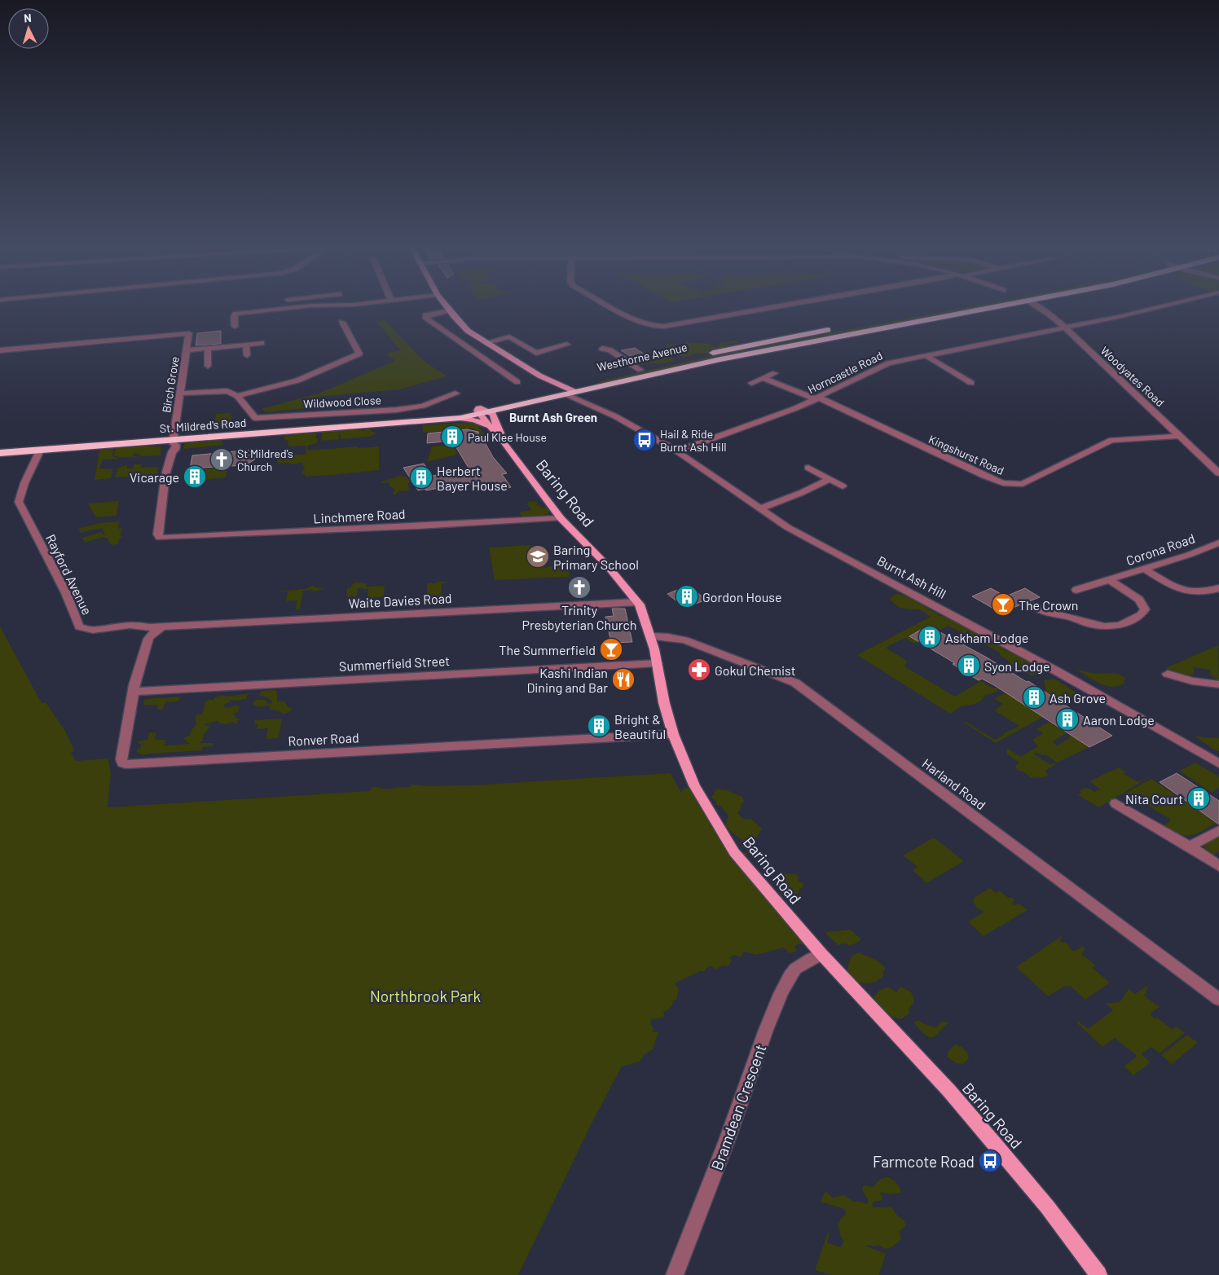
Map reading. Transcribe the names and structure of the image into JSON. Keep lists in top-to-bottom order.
{
  "streets": {
    "highway": ["Westhorne Avenue", "St. Mildred's Road"],
    "main road": ["Baring Road", "Burnt Ash Hill"],
    "street": [
      "Horncastle Road",
      "Woodyates Road",
      "Birch Grove",
      "Wildwood Close",
      "Kingshurst Road",
      "Linchmere Road",
      "Corona Road",
      "Rayford Avenue",
      "Waite Davies Road",
      "Summerfield Street",
      "Ronver Road",
      "Harland Road",
      "Bramdean Crescent"
    ]
  },
  "crossings": [
    ["Westhorne Avenue", "St. Mildred's Road"],
    ["Westhorne Avenue", "Baring Road"],
    ["Westhorne Avenue", "Burnt Ash Hill"],
    ["Horncastle Road", "Woodyates Road"],
    ["Horncastle Road", "Kingshurst Road"],
    ["Horncastle Road", "Burnt Ash Hill"],
    ["Woodyates Road", "Kingshurst Road"],
    ["Birch Grove", "St. Mildred's Road"],
    ["Birch Grove", "Linchmere Road"],
    ["St. Mildred's Road", "Baring Road"],
    ["St. Mildred's Road", "Rayford Avenue"],
    ["Baring Road", "Linchmere Road"],
    ["Baring Road", "Waite Davies Road"],
    ["Baring Road", "Summerfield Street"],
    ["Baring Road", "Ronver Road"],
    ["Baring Road", "Harland Road"],
    ["Baring Road", "Bramdean Crescent"],
    ["Rayford Avenue", "Waite Davies Road"],
    ["Rayford Avenue", "Ronver Road"],
    ["Waite Davies Road", "Ronver Road"],
    ["Summerfield Street", "Ronver Road"]
  ],
  "districts": ["Burnt Ash Green"],
  "parks": ["Northbrook Park"],
  "places": {
    "building": [
      "Paul Klee House",
      "Vicarage",
      "Herbert Bayer House",
      "Gordon House",
      "Askham Lodge",
      "Syon Lodge",
      "Ash Grove",
      "Aaron Lodge",
      "Bright & Beautiful",
      "Nita Court"
    ],
    "bus stop": ["Hail & Ride Burnt Ash Hill", "Farmcote Road"],
    "church": ["St Mildred's Church", "Trinity Presbyterian Church"],
    "school or university": ["Baring Primary School"],
    "bar": ["The Crown", "The Summerfield"],
    "pharmacy": ["Gokul Chemist"],
    "restaurant": ["Kashi Indian Dining and Bar"]
  },
  "north": "top"
}
